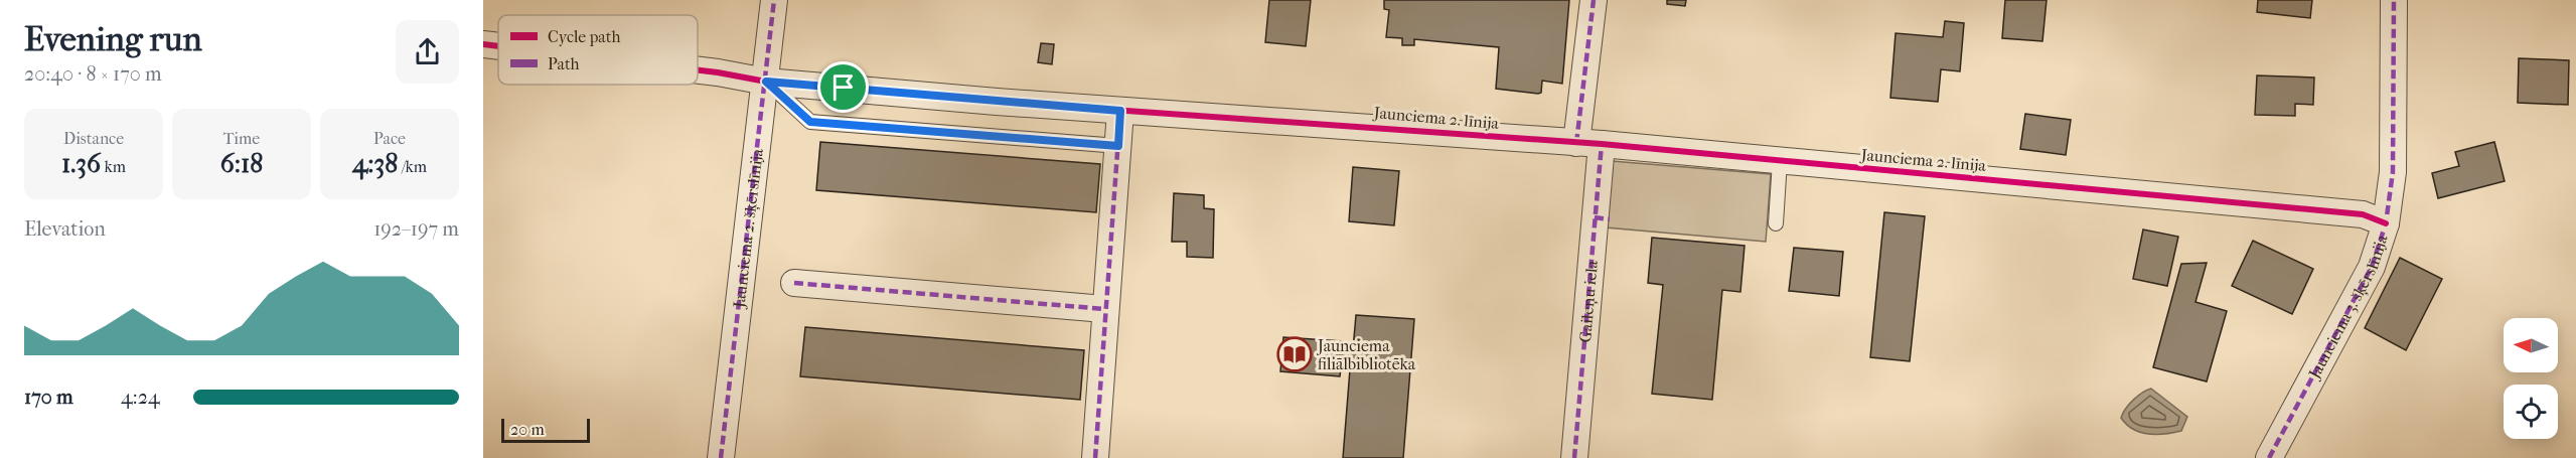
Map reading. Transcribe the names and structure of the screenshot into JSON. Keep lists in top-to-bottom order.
{
  "streets": {
    "street": [
      "Jaunciema 2. līnija",
      "Jaunciema 2. šķērslīnija",
      "Gaileņu iela",
      "Jaunciema 3. šķērslīnija"
    ]
  },
  "crossings": [
    ["Jaunciema 2. līnija", "Jaunciema 2. šķērslīnija"],
    ["Jaunciema 2. līnija", "Gaileņu iela"],
    ["Jaunciema 2. līnija", "Jaunciema 3. šķērslīnija"]
  ],
  "places": {
    "library": ["Jaunciema filiālbibliotēka"]
  },
  "legend": ["Cycle path", "Path"],
  "scale_bar": "20 m",
  "north": "left",
  "page": {
    "heading": ["Evening run", "20:40 · 8 × 170 m"],
    "stats": [
      ["Distance", "1.36 km"],
      ["Time", "6:18"],
      ["Pace", "4:38 /km"]
    ],
    "chart": ["Elevation", "192–197 m"],
    "list": [
      {
        "name": "170 m",
        "note": "4:24"
      }
    ],
    "scale": "20 m"
  }
}
